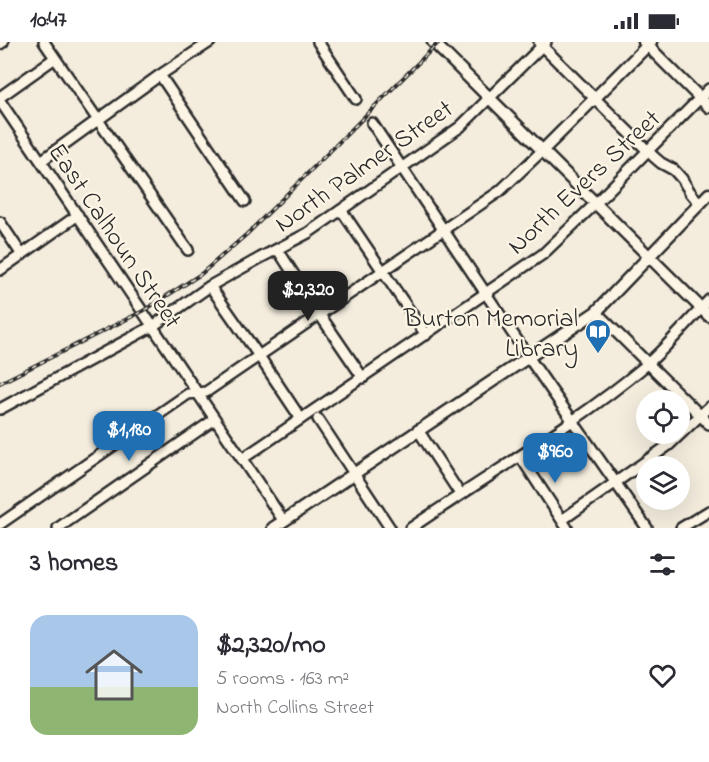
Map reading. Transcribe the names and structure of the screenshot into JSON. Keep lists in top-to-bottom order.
{
  "streets": {
    "street": ["North Palmer Street", "North Evers Street", "East Calhoun Street"]
  },
  "crossings": [
    ["North Palmer Street", "East Calhoun Street"],
    ["North Evers Street", "East Calhoun Street"]
  ],
  "places": {
    "library": ["Burton Memorial Library"]
  },
  "page": {
    "status": "10:47",
    "price": ["$2,320", "$1,180", "$960"],
    "heading": "3 homes",
    "list": [
      {
        "name": "$2,320/mo",
        "note": "5 rooms · 163 m² · North Collins Street"
      }
    ]
  }
}
